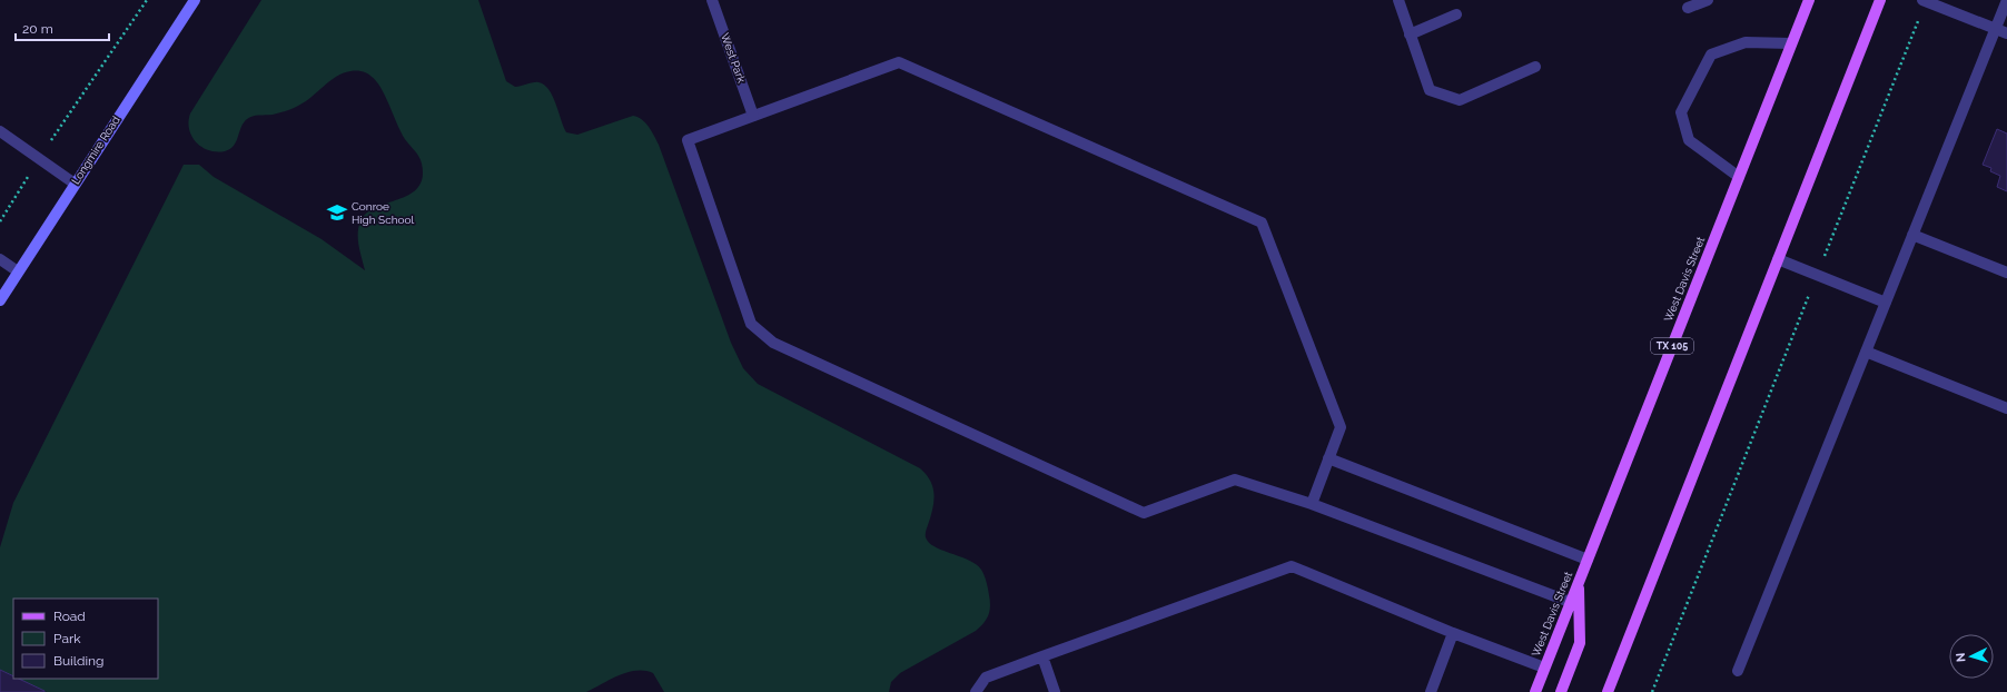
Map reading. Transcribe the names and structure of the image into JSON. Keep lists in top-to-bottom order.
{
  "streets": {
    "main road": ["Longmire Road", "West Davis Street", "TX 105"],
    "street": ["West Park"]
  },
  "places": {
    "school or university": ["Conroe High School"]
  },
  "legend": ["Road", "Park", "Building"],
  "scale_bar": "20 m",
  "north": "left"
}
